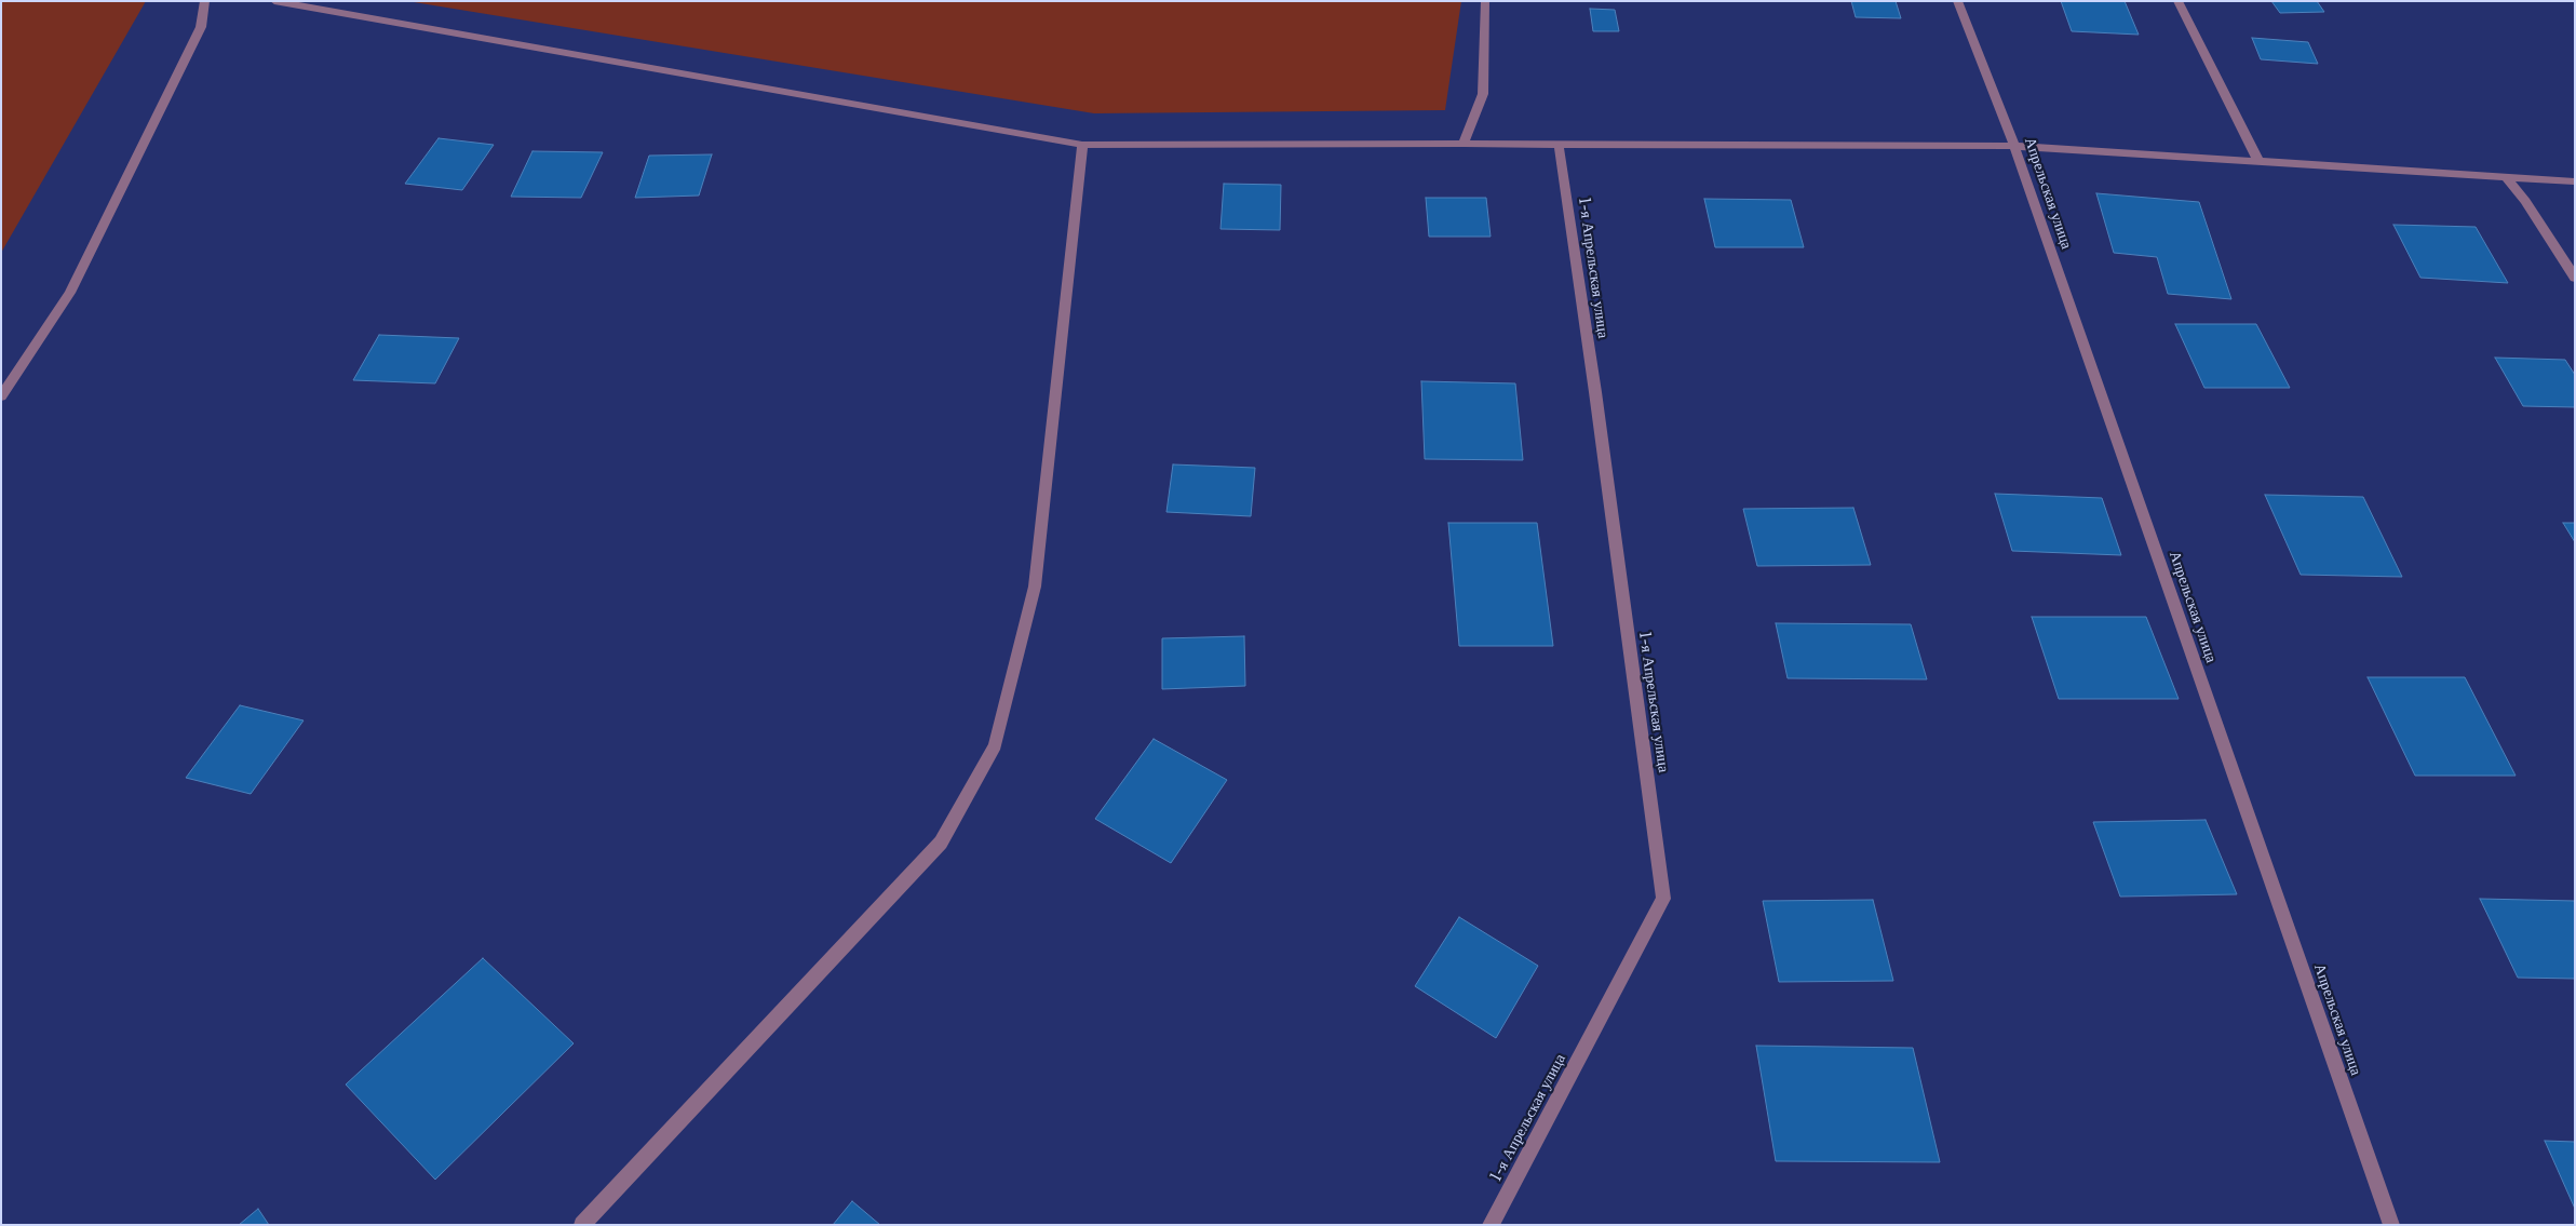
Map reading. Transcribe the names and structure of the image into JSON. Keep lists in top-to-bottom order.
{
  "streets": {
    "street": ["Апрельская улица", "1-я Апрельская улица"]
  }
}
